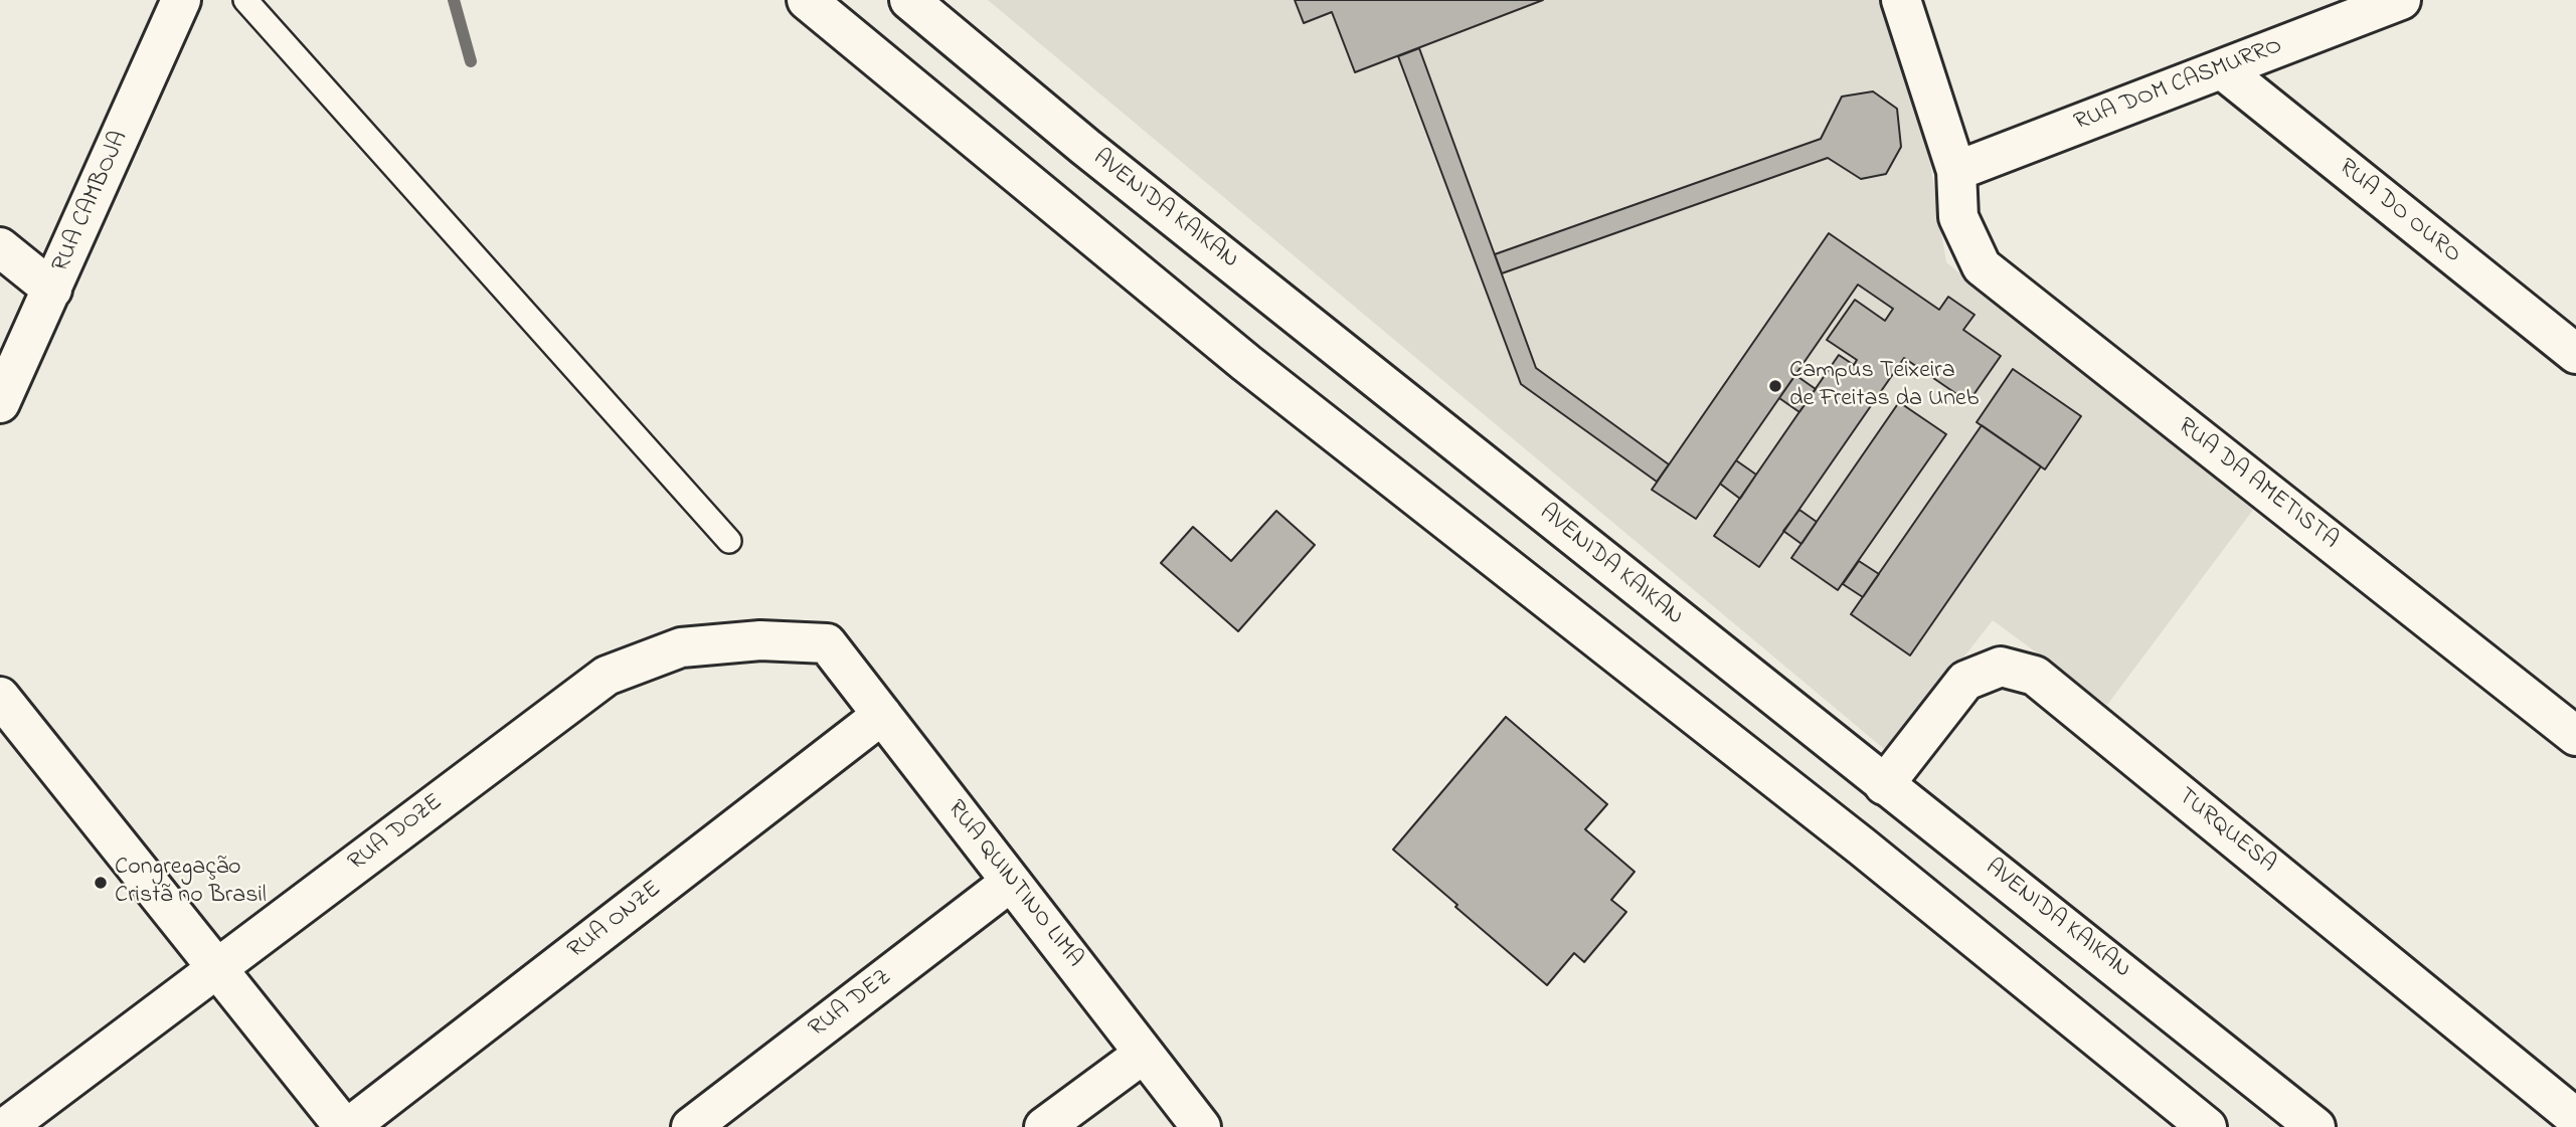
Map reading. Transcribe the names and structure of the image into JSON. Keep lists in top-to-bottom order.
{
  "streets": {
    "street": [
      "RUA DOM CASMURRO",
      "RUA CAMBOJA",
      "AVENIDA KAIKAN",
      "RUA DO OURO",
      "RUA DA AMETISTA",
      "TURQUESA",
      "RUA DOZE",
      "RUA QUINTINO LIMA",
      "RUA ONZE",
      "RUA DEZ"
    ]
  },
  "crossings": [
    ["RUA DOM CASMURRO", "RUA DO OURO"],
    ["RUA DOM CASMURRO", "RUA DA AMETISTA"],
    ["AVENIDA KAIKAN", "TURQUESA"],
    ["RUA DOZE", "RUA QUINTINO LIMA"],
    ["RUA QUINTINO LIMA", "RUA ONZE"],
    ["RUA QUINTINO LIMA", "RUA DEZ"]
  ],
  "places": ["Campus Teixeira de Freitas da Uneb", "Congregação Cristã no Brasil"]
}
